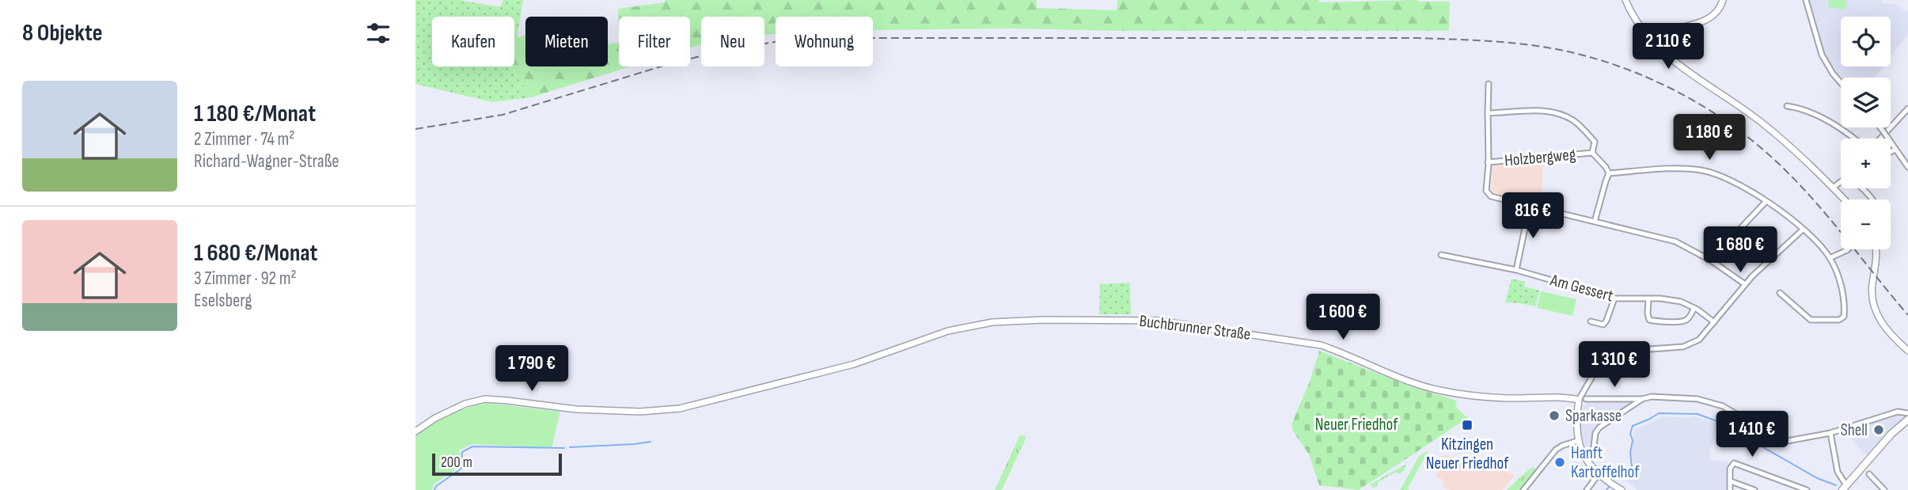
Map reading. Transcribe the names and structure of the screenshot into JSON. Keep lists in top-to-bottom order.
{
  "streets": {
    "street": ["Holzbergweg", "Am Gessert", "Buchbrunner Straße"]
  },
  "parks": ["Neuer Friedhof"],
  "places": {
    "other": ["Sparkasse", "Shell", "Hanft Kartoffelhof"],
    "transit": ["Kitzingen Neuer Friedhof"]
  },
  "scale_bar": "200 m",
  "page": {
    "heading": "8 Objekte",
    "map_buttons": ["+", "−"],
    "chip": [
      "Kaufen",
      "Mieten",
      "Filter",
      "Neu",
      "Wohnung"
    ],
    "price": [
      "2 110 €",
      "1 180 €",
      "816 €",
      "1 680 €",
      "1 600 €",
      "1 310 €",
      "1 790 €",
      "1 410 €"
    ],
    "list": [
      {
        "name": "1 180 €/Monat",
        "note": "2 Zimmer · 74 m² · Richard-Wagner-Straße"
      },
      {
        "name": "1 680 €/Monat",
        "note": "3 Zimmer · 92 m² · Eselsberg"
      }
    ],
    "scale": "200 m"
  }
}
